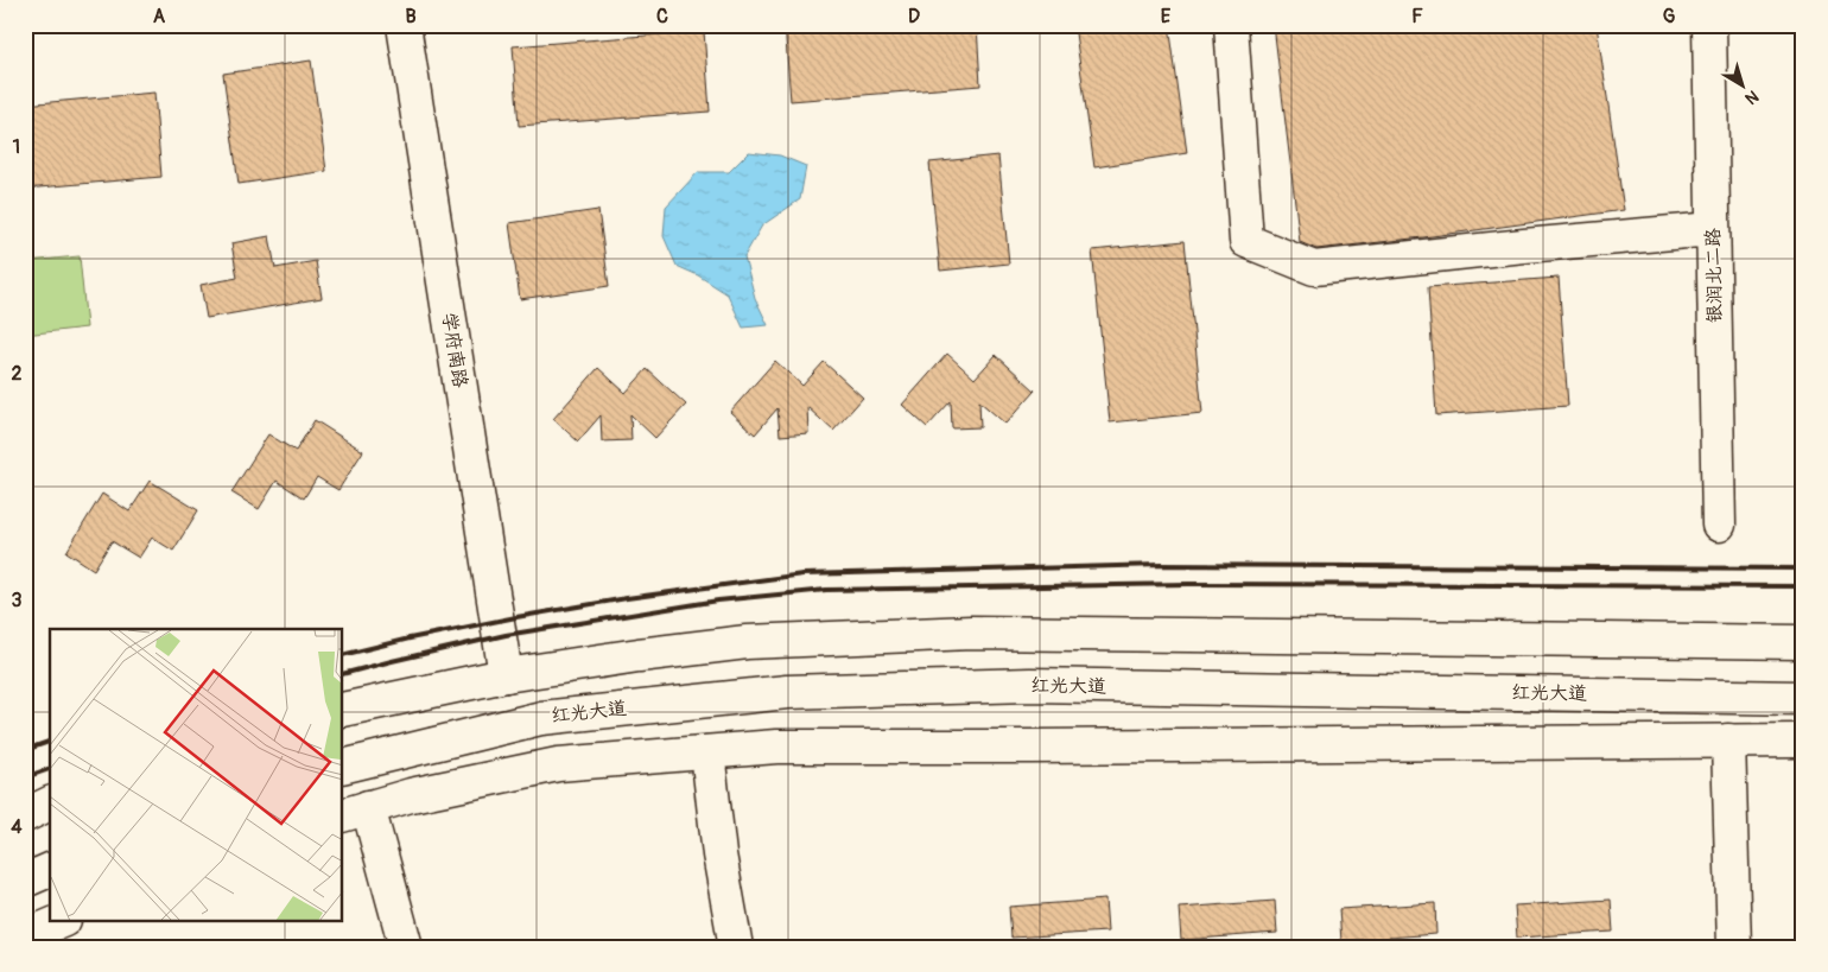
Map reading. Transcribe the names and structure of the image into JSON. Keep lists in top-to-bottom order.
{
  "streets": {
    "main road": ["银润北二路", "学府南路", "红光大道"]
  },
  "north": "bottom right",
  "grid": {
    "columns": [
      "A",
      "B",
      "C",
      "D",
      "E",
      "F",
      "G"
    ],
    "rows": [
      "1",
      "2",
      "3",
      "4"
    ]
  }
}
